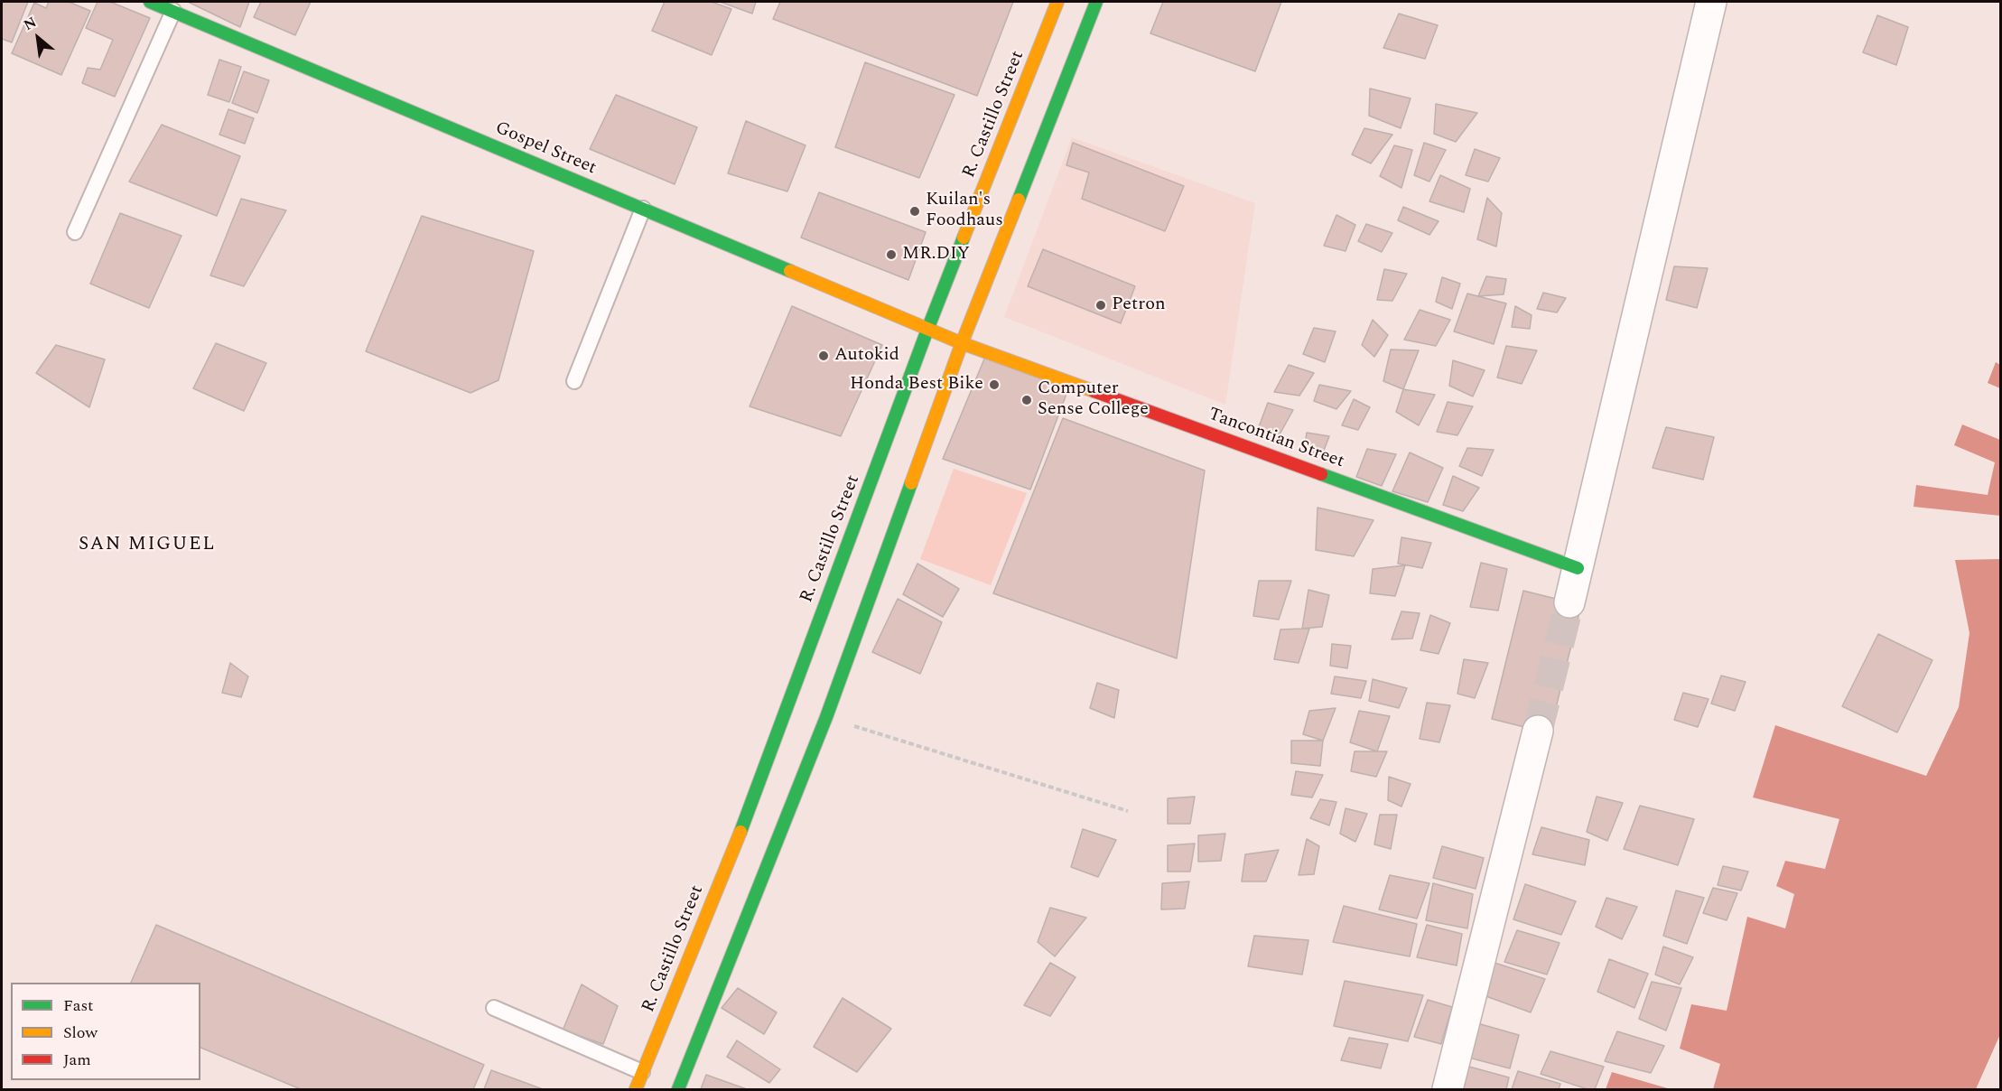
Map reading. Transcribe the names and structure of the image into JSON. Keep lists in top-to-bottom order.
{
  "streets": {
    "main road": ["R. Castillo Street", "Gospel Street", "Tancontian Street"]
  },
  "crossings": [
    ["R. Castillo Street", "Gospel Street"],
    ["R. Castillo Street", "Tancontian Street"],
    ["Gospel Street", "Tancontian Street"]
  ],
  "districts": ["SAN MIGUEL"],
  "places": [
    "Kuilan's Foodhaus",
    "MR.DIY",
    "Petron",
    "Autokid",
    "Honda Best Bike",
    "Computer Sense College"
  ],
  "legend": ["Fast", "Slow", "Jam"],
  "north": "top left"
}
